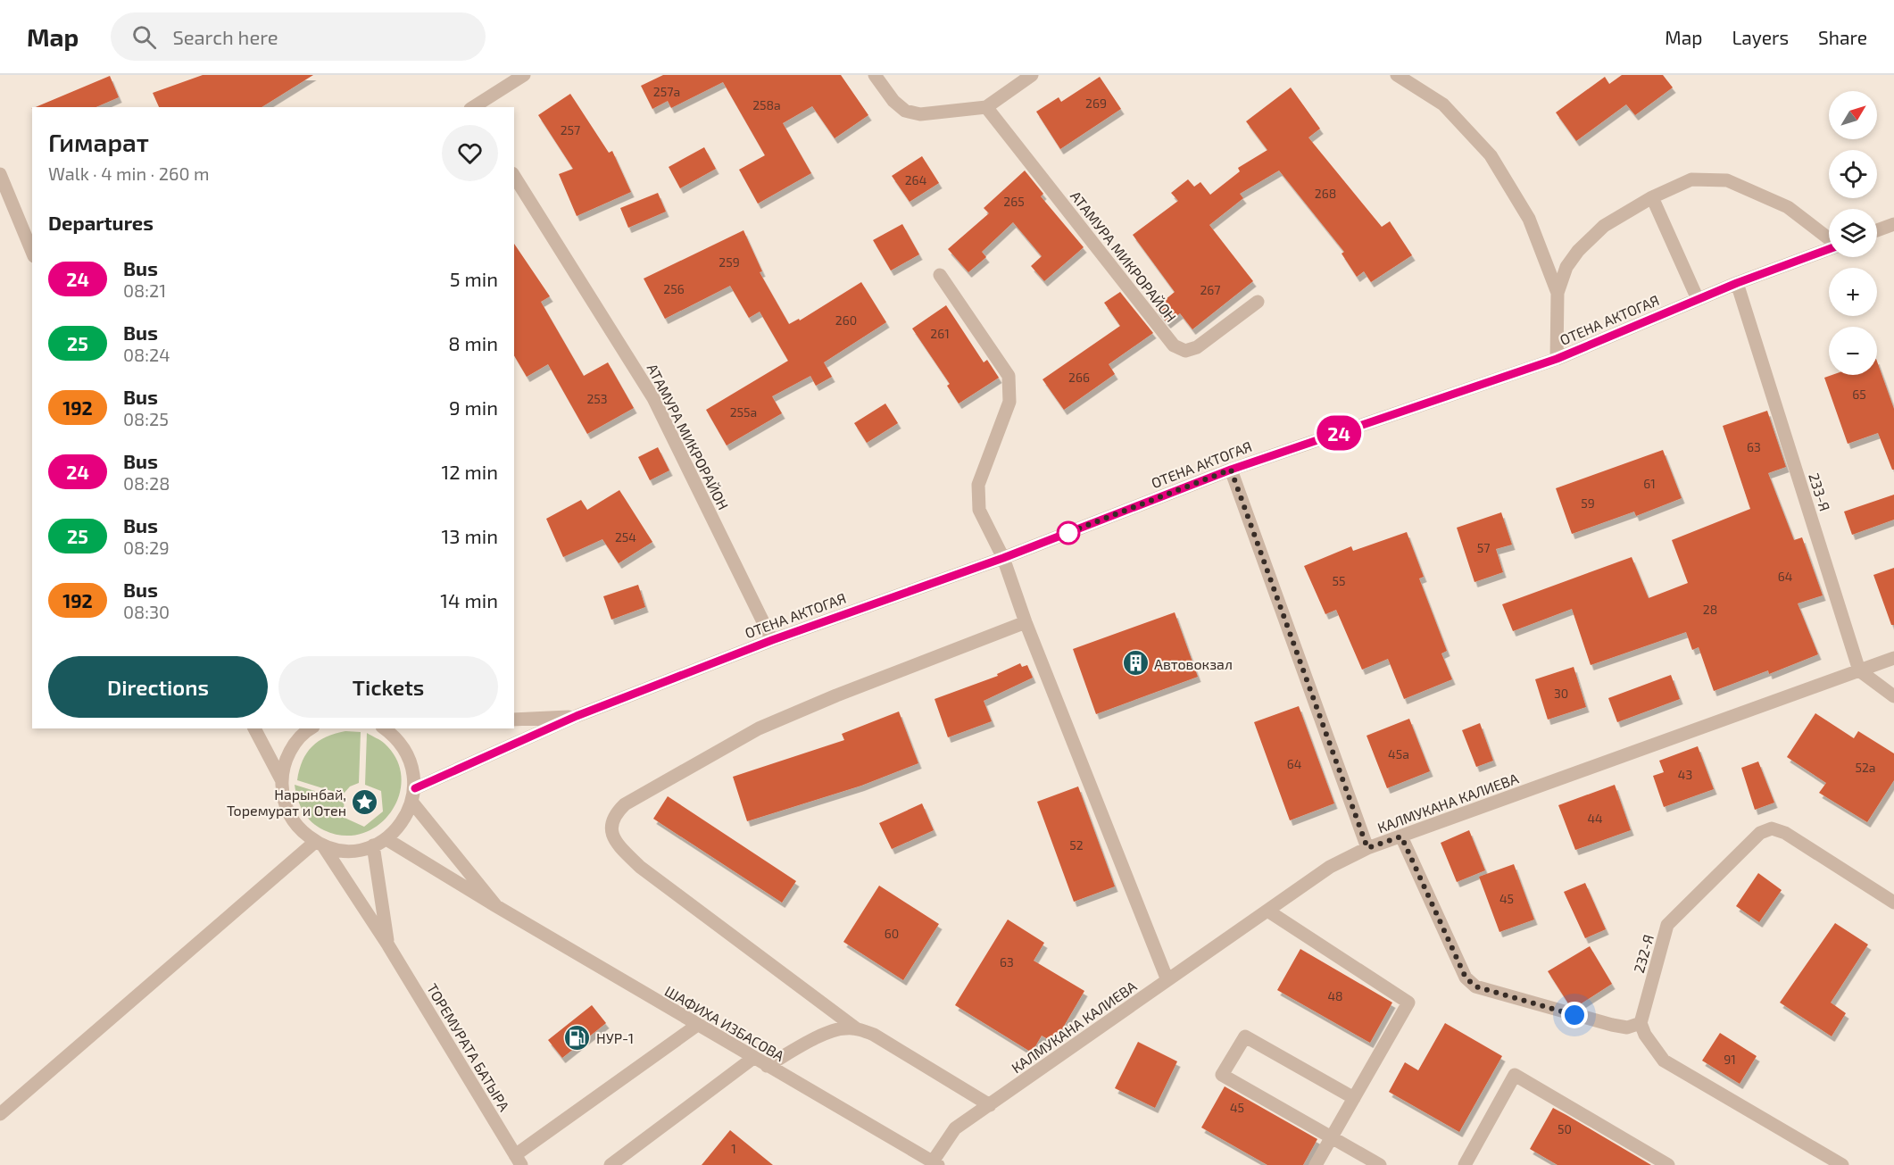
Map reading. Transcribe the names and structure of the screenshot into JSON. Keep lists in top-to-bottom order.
{
  "streets": {
    "street": [
      "АТАМУРА МИКРОРАЙОН",
      "ОТЕНА АКТОГАЯ",
      "233-Я",
      "КАЛМУКАНА КАЛИЕВА",
      "232-Я",
      "ШАФИХА ИЗБАСОВА",
      "ТОРЕМУРАТА БАТЫРА"
    ]
  },
  "crossings": [
    ["АТАМУРА МИКРОРАЙОН", "ОТЕНА АКТОГАЯ"],
    ["ОТЕНА АКТОГАЯ", "233-Я"],
    ["233-Я", "КАЛМУКАНА КАЛИЕВА"],
    ["КАЛМУКАНА КАЛИЕВА", "ШАФИХА ИЗБАСОВА"]
  ],
  "places": {
    "building": ["Автовокзал"],
    "place": ["Нарынбай, Торемурат и Отен"],
    "fuel station": ["НУР-1"]
  },
  "lines": ["bus line 24"],
  "house_numbers": [
    "257а",
    "269",
    "258а",
    "257",
    "264",
    "268",
    "265",
    "259",
    "256",
    "267",
    "260",
    "261",
    "266",
    "65",
    "253",
    "255а",
    "63",
    "61",
    "59",
    "254",
    "57",
    "64",
    "55",
    "28",
    "30",
    "45а",
    "64",
    "52а",
    "43",
    "44",
    "52",
    "45",
    "60",
    "63",
    "48",
    "91",
    "45",
    "50",
    "1"
  ],
  "north": "top right",
  "page": {
    "header": "Map",
    "search": "Search here",
    "nav": ["Map", "Layers", "Share"],
    "on_map": "24",
    "map_buttons": ["+", "−"],
    "heading": [
      ["Гимарат", "Walk · 4 min · 260 m"],
      "Departures"
    ],
    "list": [
      {
        "mark": "24",
        "name": "Bus",
        "note": "08:21",
        "value": "5 min"
      },
      {
        "mark": "25",
        "name": "Bus",
        "note": "08:24",
        "value": "8 min"
      },
      {
        "mark": "192",
        "name": "Bus",
        "note": "08:25",
        "value": "9 min"
      },
      {
        "mark": "24",
        "name": "Bus",
        "note": "08:28",
        "value": "12 min"
      },
      {
        "mark": "25",
        "name": "Bus",
        "note": "08:29",
        "value": "13 min"
      },
      {
        "mark": "192",
        "name": "Bus",
        "note": "08:30",
        "value": "14 min"
      }
    ],
    "buttons": ["Directions", "Tickets"]
  }
}
